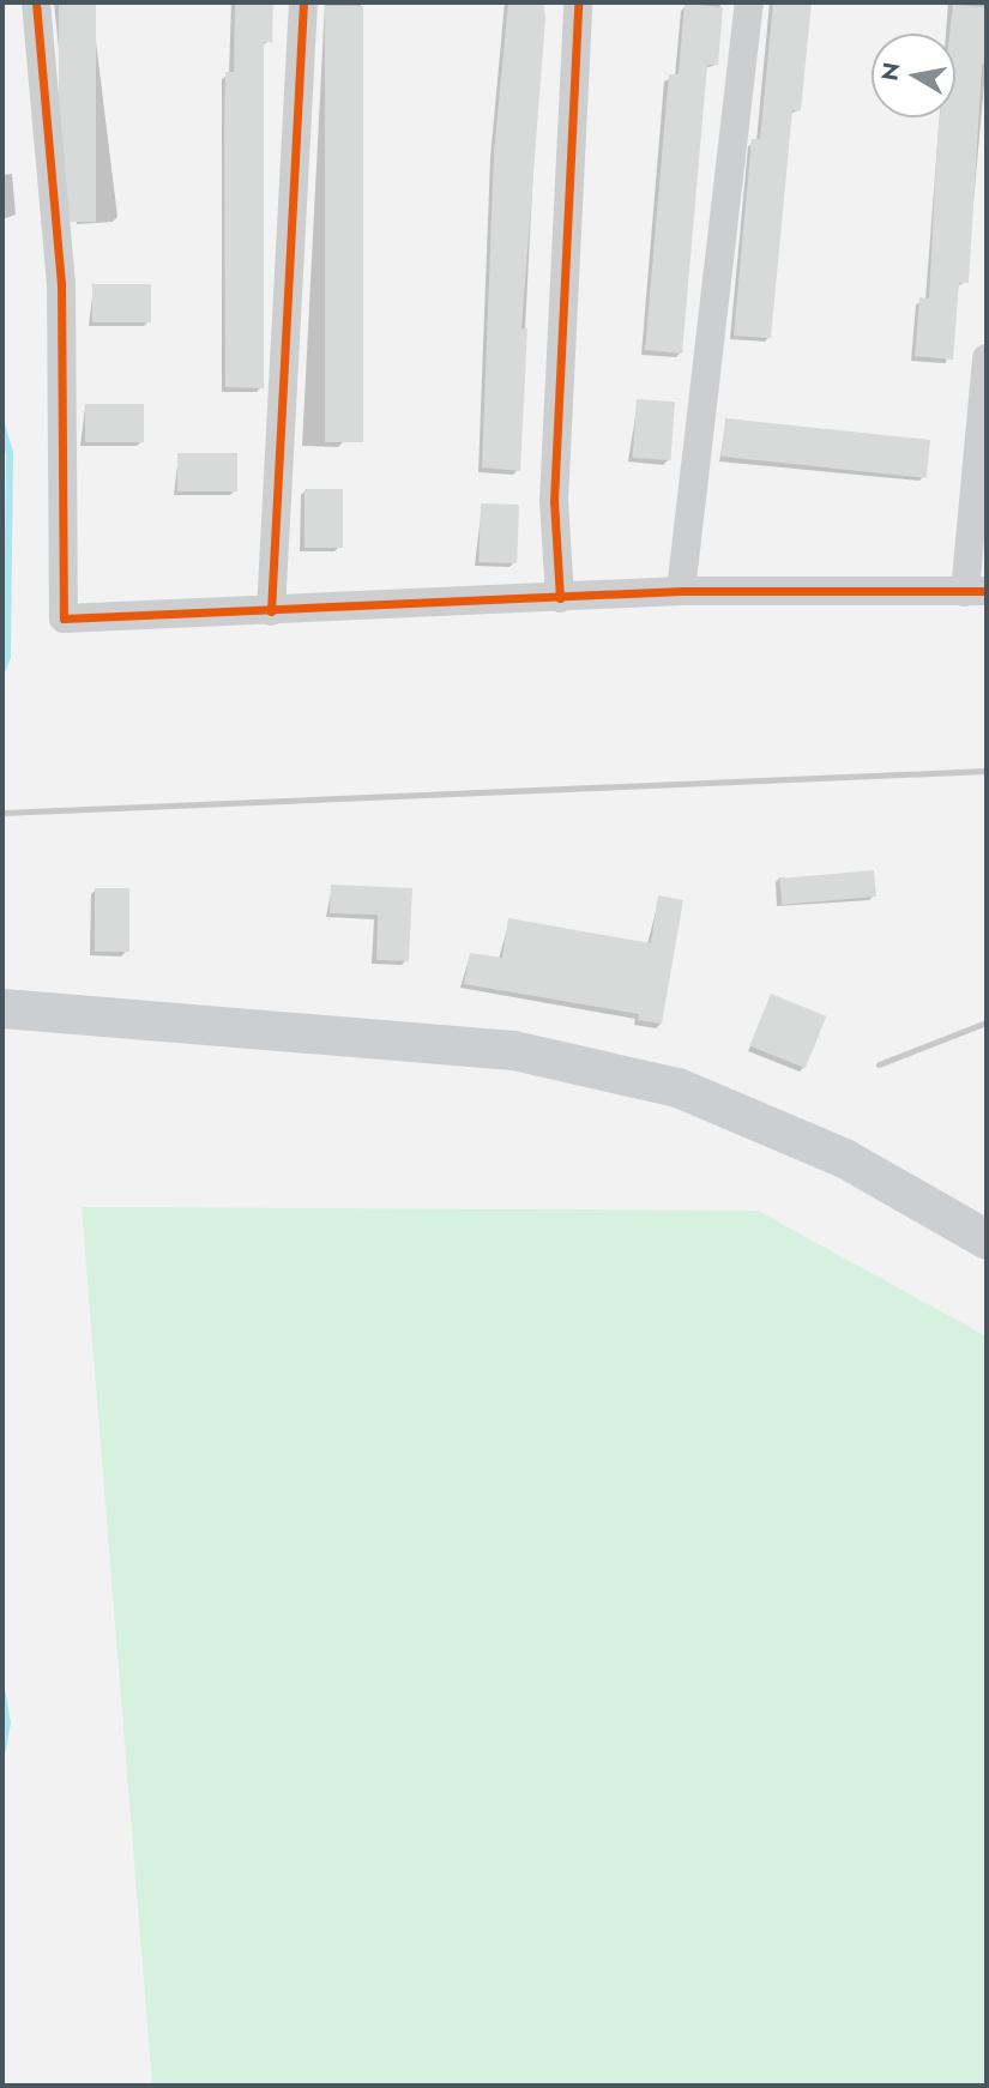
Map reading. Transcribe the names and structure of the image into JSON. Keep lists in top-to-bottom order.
{
  "north": "left"
}
